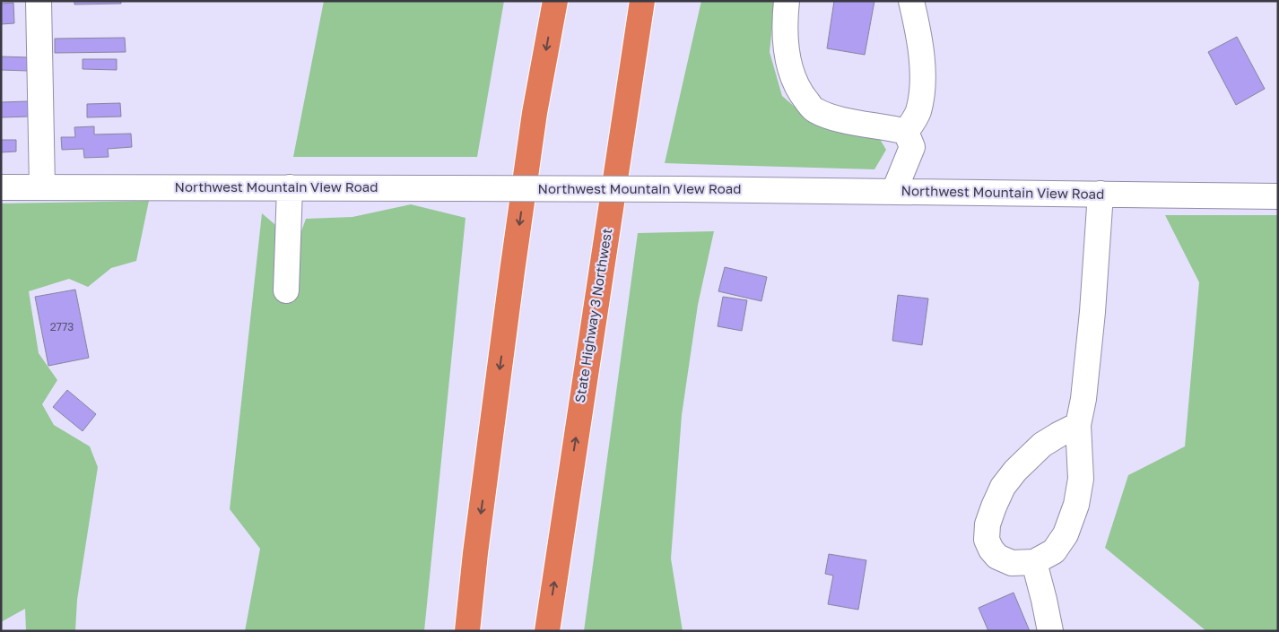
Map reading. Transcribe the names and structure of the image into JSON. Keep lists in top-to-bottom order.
{
  "streets": {
    "highway": ["State Highway 3 Northwest"],
    "street": ["Northwest Mountain View Road"]
  },
  "house_numbers": ["2773"]
}
